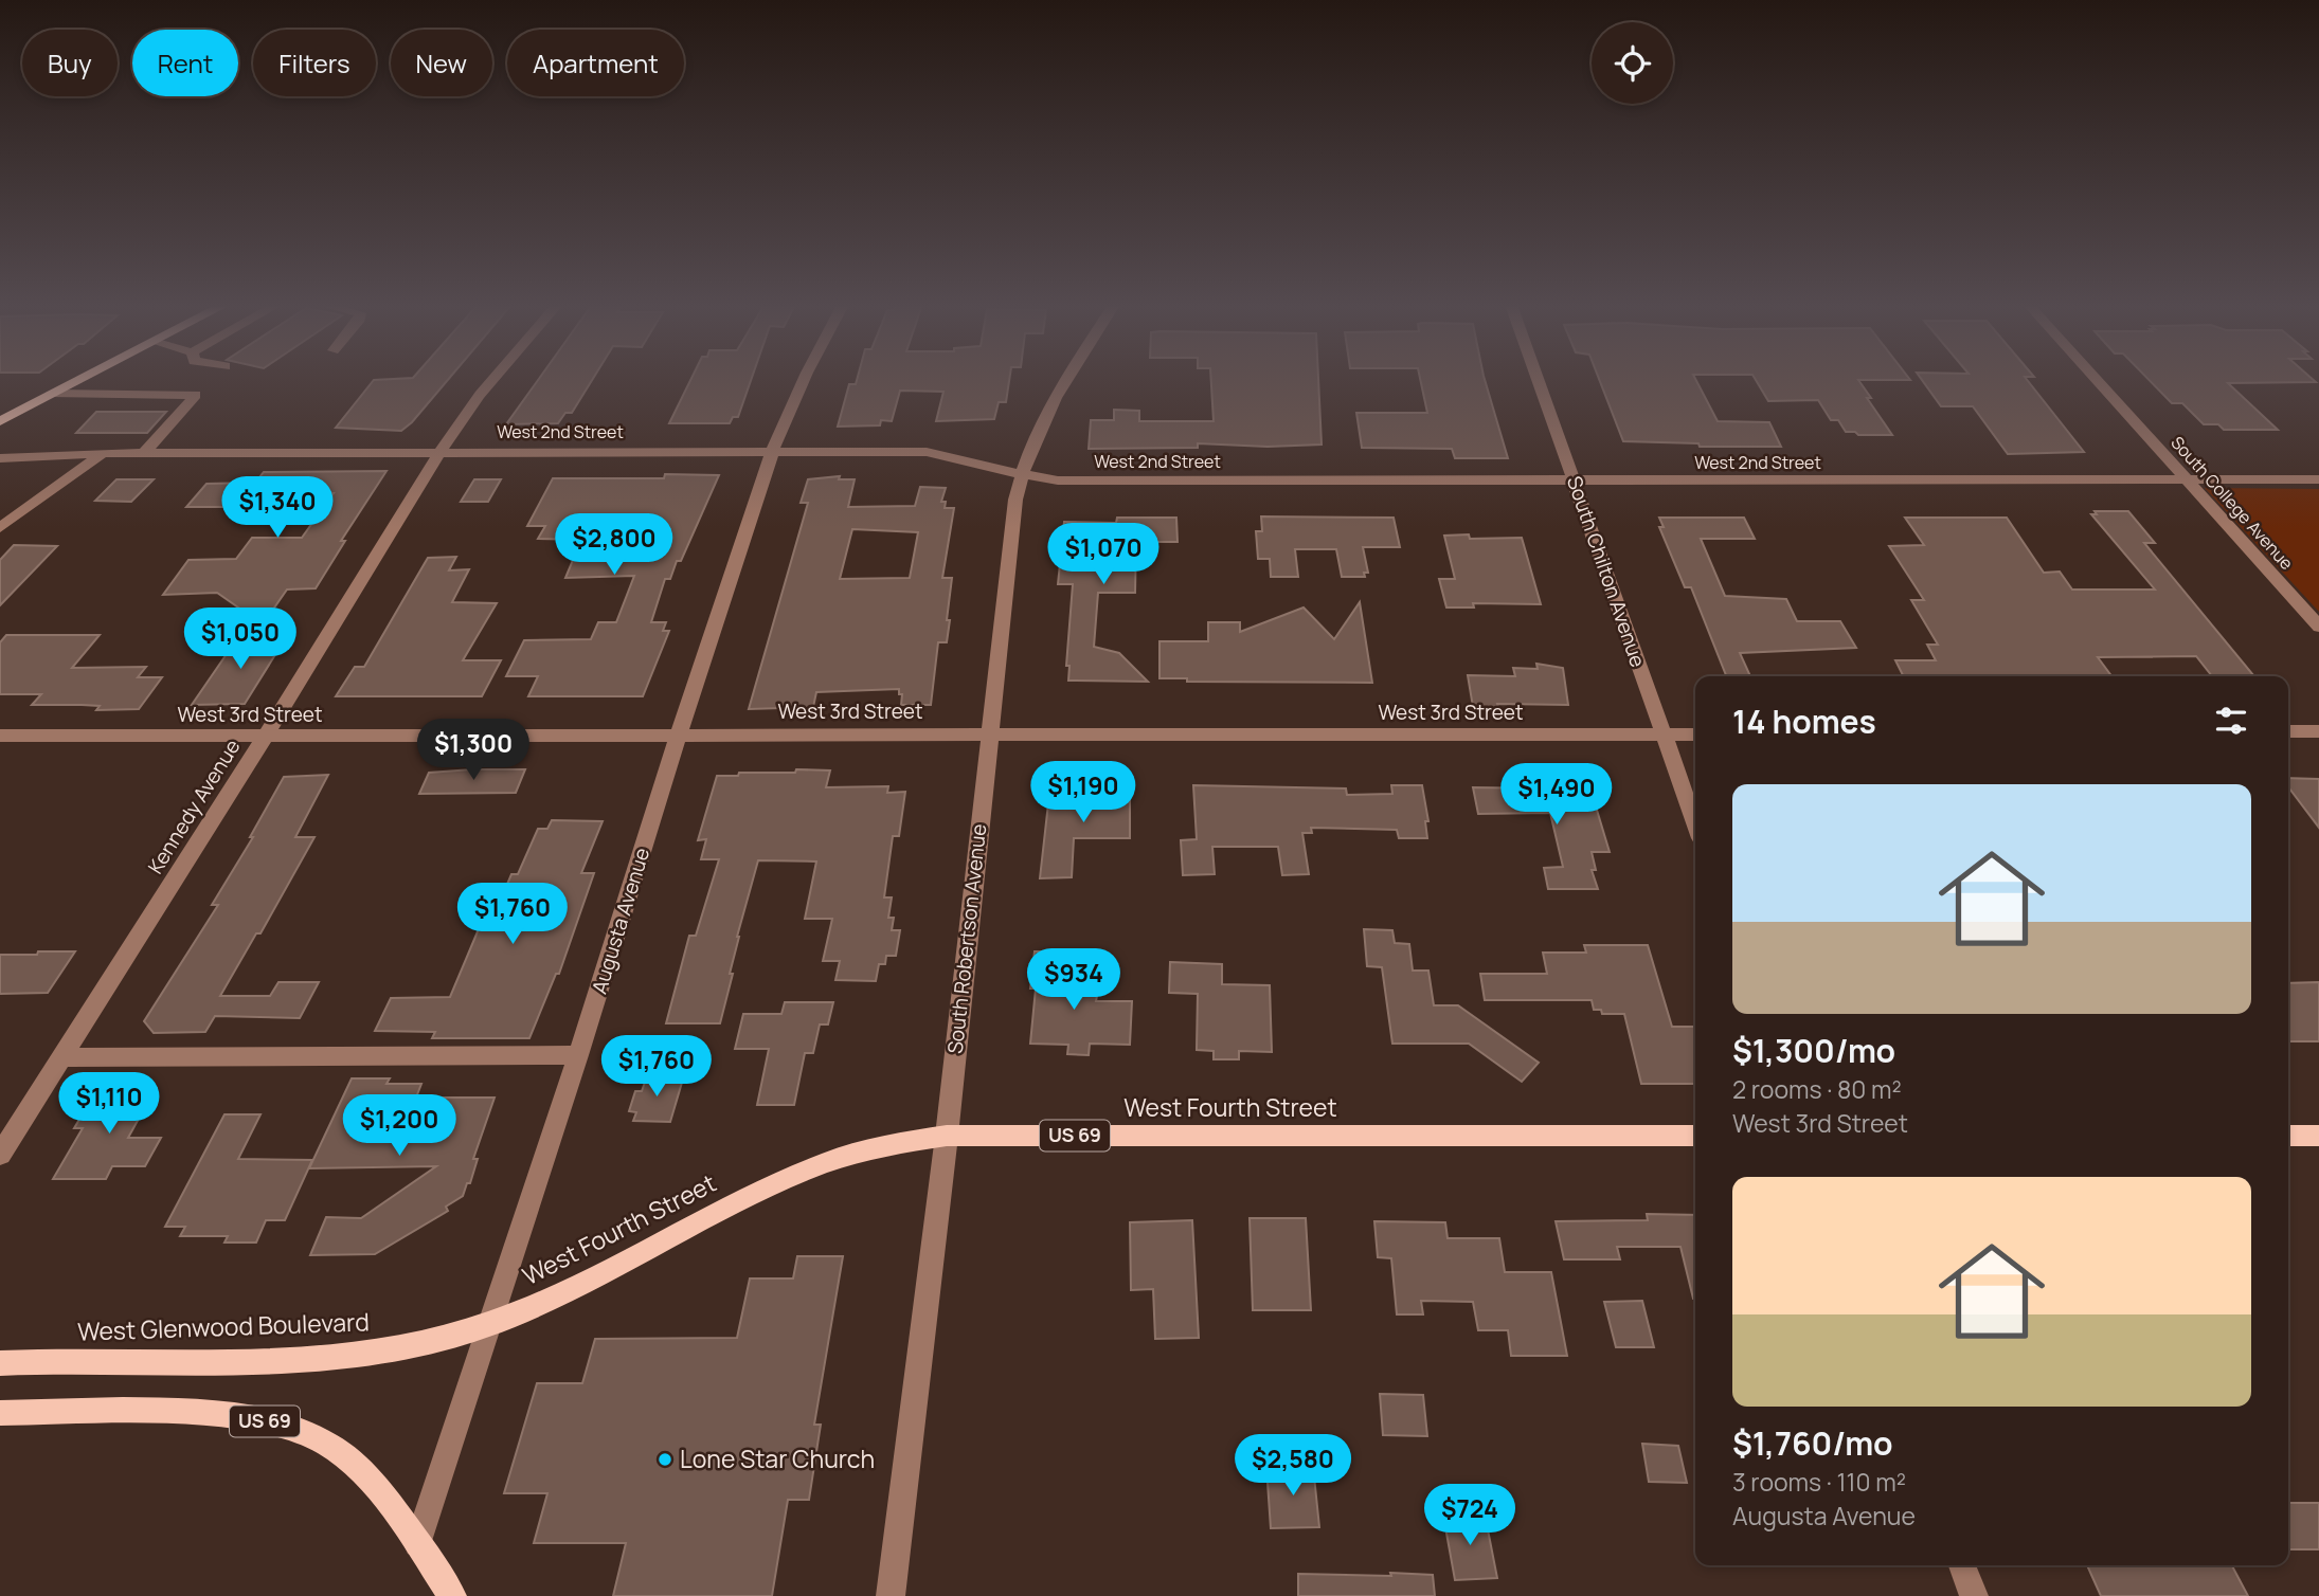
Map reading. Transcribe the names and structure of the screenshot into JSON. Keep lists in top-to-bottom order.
{
  "streets": {
    "main road": ["West Fourth Street", "US 69", "West Glenwood Boulevard"],
    "street": [
      "West 2nd Street",
      "South College Avenue",
      "South Chilton Avenue",
      "West 3rd Street",
      "Kennedy Avenue",
      "Augusta Avenue",
      "South Robertson Avenue"
    ]
  },
  "crossings": [
    ["West 2nd Street", "South College Avenue"],
    ["West 2nd Street", "South Chilton Avenue"],
    ["West 2nd Street", "Kennedy Avenue"],
    ["West 2nd Street", "Augusta Avenue"],
    ["West 2nd Street", "South Robertson Avenue"],
    ["South Chilton Avenue", "West 3rd Street"],
    ["West 3rd Street", "Kennedy Avenue"],
    ["West 3rd Street", "Augusta Avenue"],
    ["West 3rd Street", "South Robertson Avenue"],
    ["Augusta Avenue", "West Fourth Street"],
    ["Augusta Avenue", "US 69"],
    ["Augusta Avenue", "West Glenwood Boulevard"],
    ["South Robertson Avenue", "West Fourth Street"],
    ["West Fourth Street", "West Glenwood Boulevard"]
  ],
  "places": ["Lone Star Church"],
  "page": {
    "chip": [
      "Buy",
      "Rent",
      "Filters",
      "New",
      "Apartment"
    ],
    "price": [
      "$1,340",
      "$2,800",
      "$1,070",
      "$1,050",
      "$1,300",
      "$1,190",
      "$1,490",
      "$1,760",
      "$934",
      "$1,760",
      "$1,110",
      "$1,200",
      "$2,580",
      "$724"
    ],
    "heading": "14 homes",
    "list": [
      {
        "name": "$1,300/mo",
        "note": "2 rooms · 80 m² · West 3rd Street"
      },
      {
        "name": "$1,760/mo",
        "note": "3 rooms · 110 m² · Augusta Avenue"
      }
    ]
  }
}
